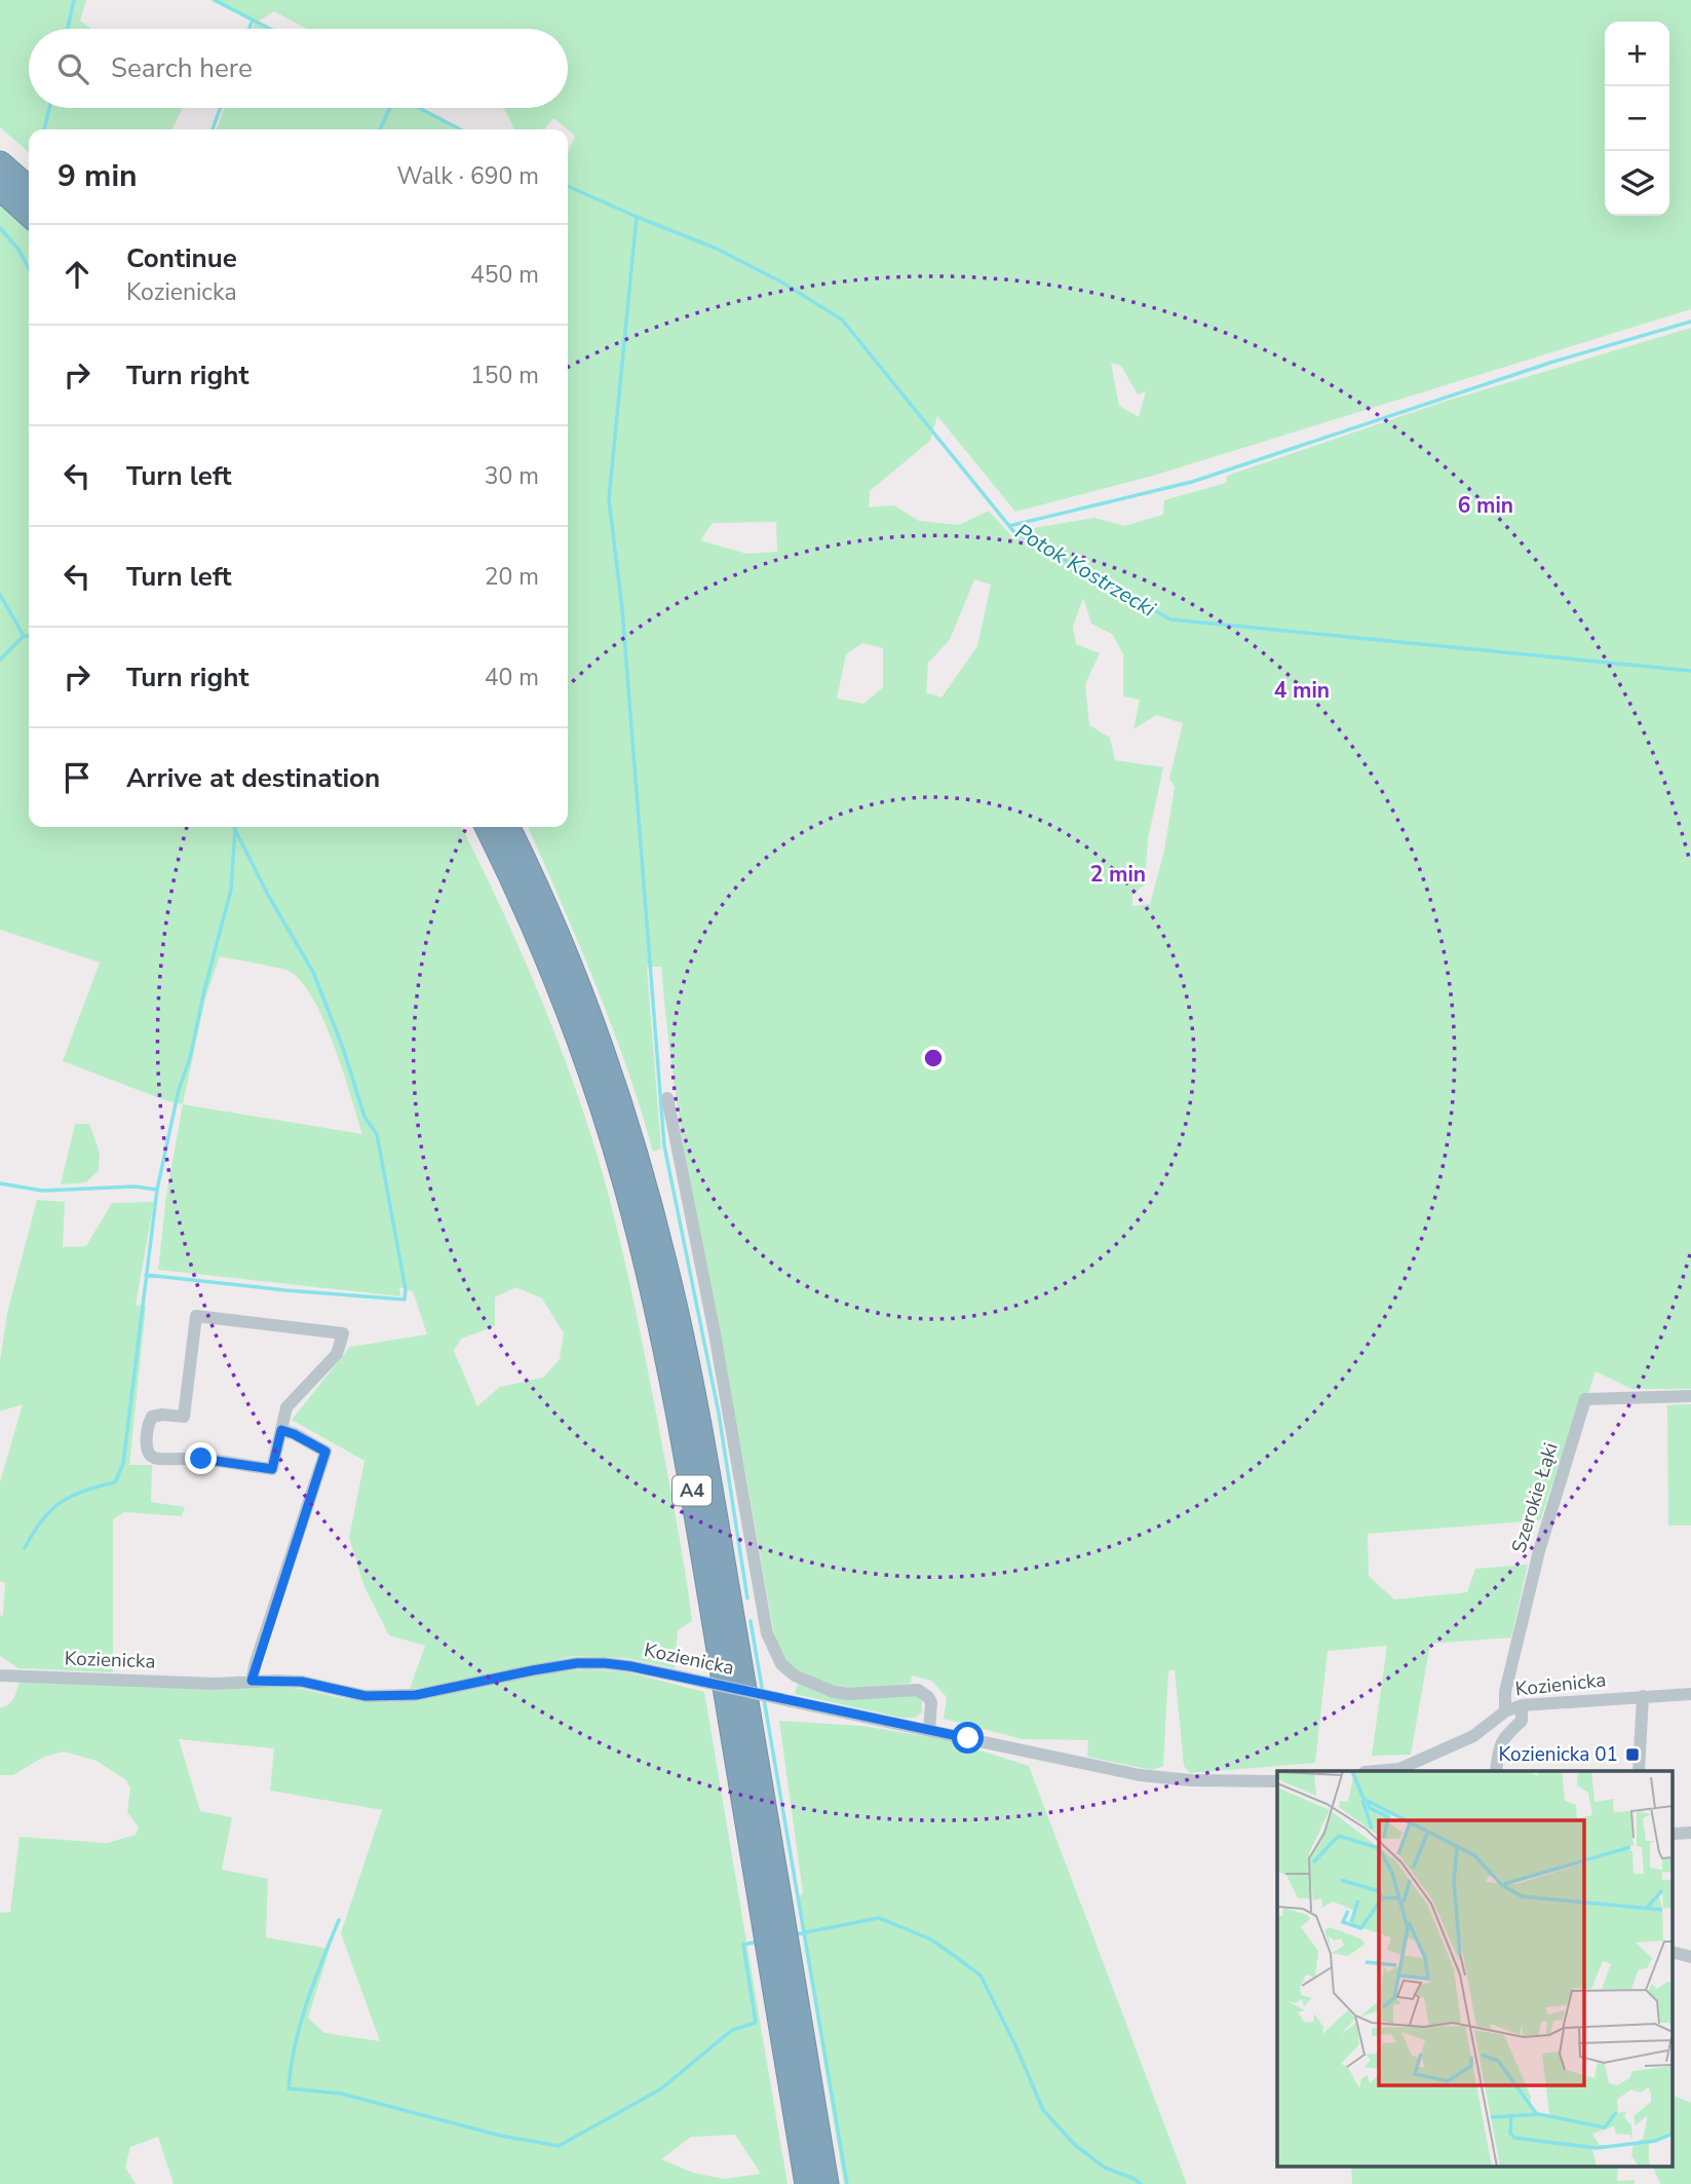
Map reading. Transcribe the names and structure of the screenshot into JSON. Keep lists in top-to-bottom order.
{
  "streets": {
    "highway": ["A4"],
    "street": ["Szerokie Łąki", "Kozienicka"]
  },
  "crossings": [
    ["Szerokie Łąki", "Kozienicka"]
  ],
  "water": ["Potok Kostrzecki"],
  "places": {
    "transit": ["Kozienicka 01"]
  },
  "page": {
    "map_buttons": ["+", "−"],
    "search": "Search here",
    "heading": ["9 min", "Walk · 690 m"],
    "list": [
      ["Continue", "Kozienicka", "450 m"],
      ["Turn right", "150 m"],
      ["Turn left", "30 m"],
      ["Turn left", "20 m"],
      ["Turn right", "40 m"],
      "Arrive at destination"
    ]
  },
  "rings": ["6 min", "4 min", "2 min"]
}
